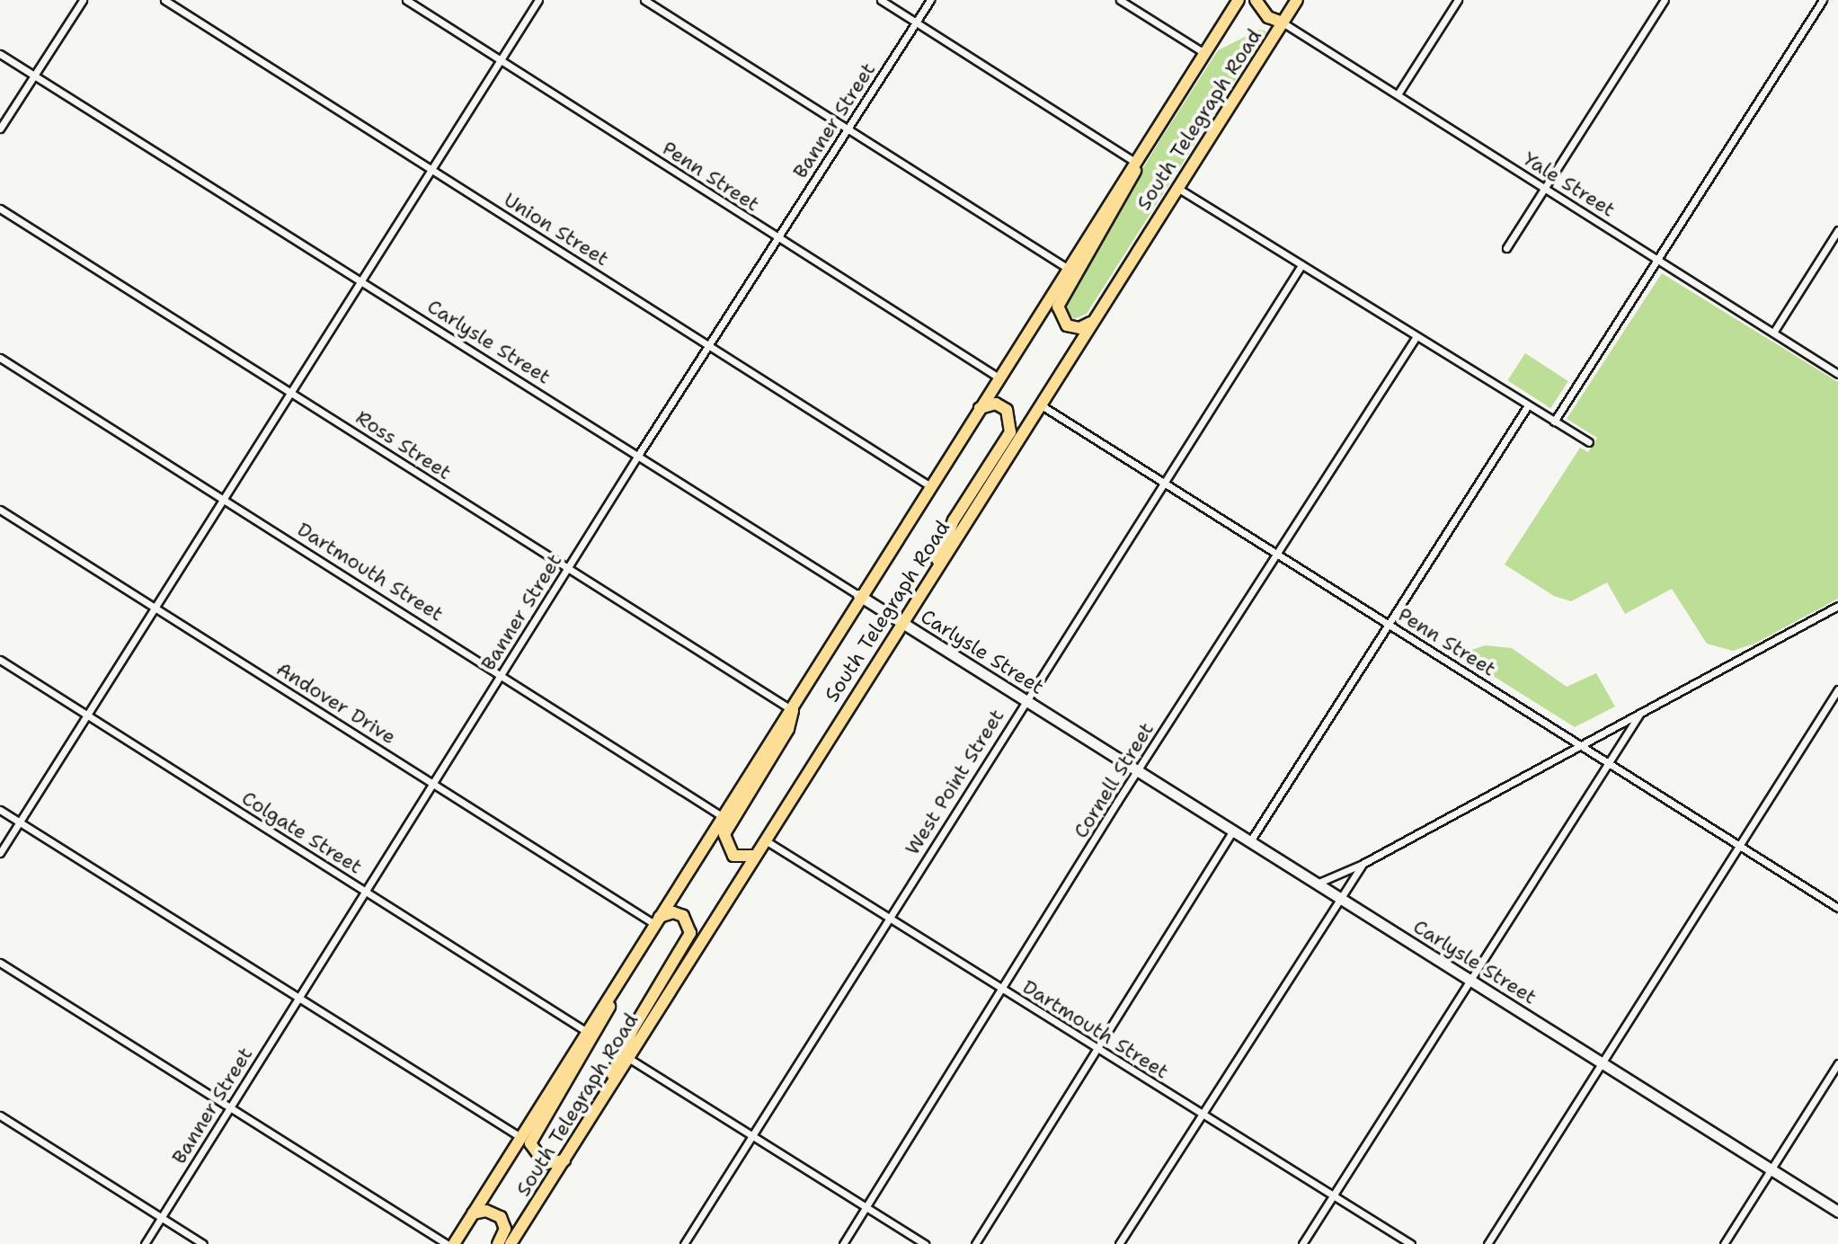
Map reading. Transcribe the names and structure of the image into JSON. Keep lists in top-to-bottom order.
{
  "streets": {
    "main road": ["South Telegraph Road"],
    "street": [
      "Banner Street",
      "Penn Street",
      "Yale Street",
      "Union Street",
      "Carlysle Street",
      "Ross Street",
      "Dartmouth Street",
      "Andover Drive",
      "Cornell Street",
      "West Point Street",
      "Colgate Street"
    ]
  },
  "crossings": [
    ["South Telegraph Road", "Penn Street"],
    ["South Telegraph Road", "Yale Street"],
    ["South Telegraph Road", "Union Street"],
    ["South Telegraph Road", "Carlysle Street"],
    ["South Telegraph Road", "Ross Street"],
    ["South Telegraph Road", "Dartmouth Street"],
    ["South Telegraph Road", "Andover Drive"],
    ["South Telegraph Road", "Colgate Street"],
    ["Banner Street", "Penn Street"],
    ["Banner Street", "Union Street"],
    ["Banner Street", "Carlysle Street"],
    ["Banner Street", "Ross Street"],
    ["Banner Street", "Dartmouth Street"],
    ["Banner Street", "Andover Drive"],
    ["Banner Street", "Colgate Street"],
    ["Penn Street", "Cornell Street"],
    ["Penn Street", "West Point Street"],
    ["Carlysle Street", "Cornell Street"],
    ["Carlysle Street", "West Point Street"],
    ["Dartmouth Street", "Cornell Street"],
    ["Dartmouth Street", "West Point Street"]
  ]
}
